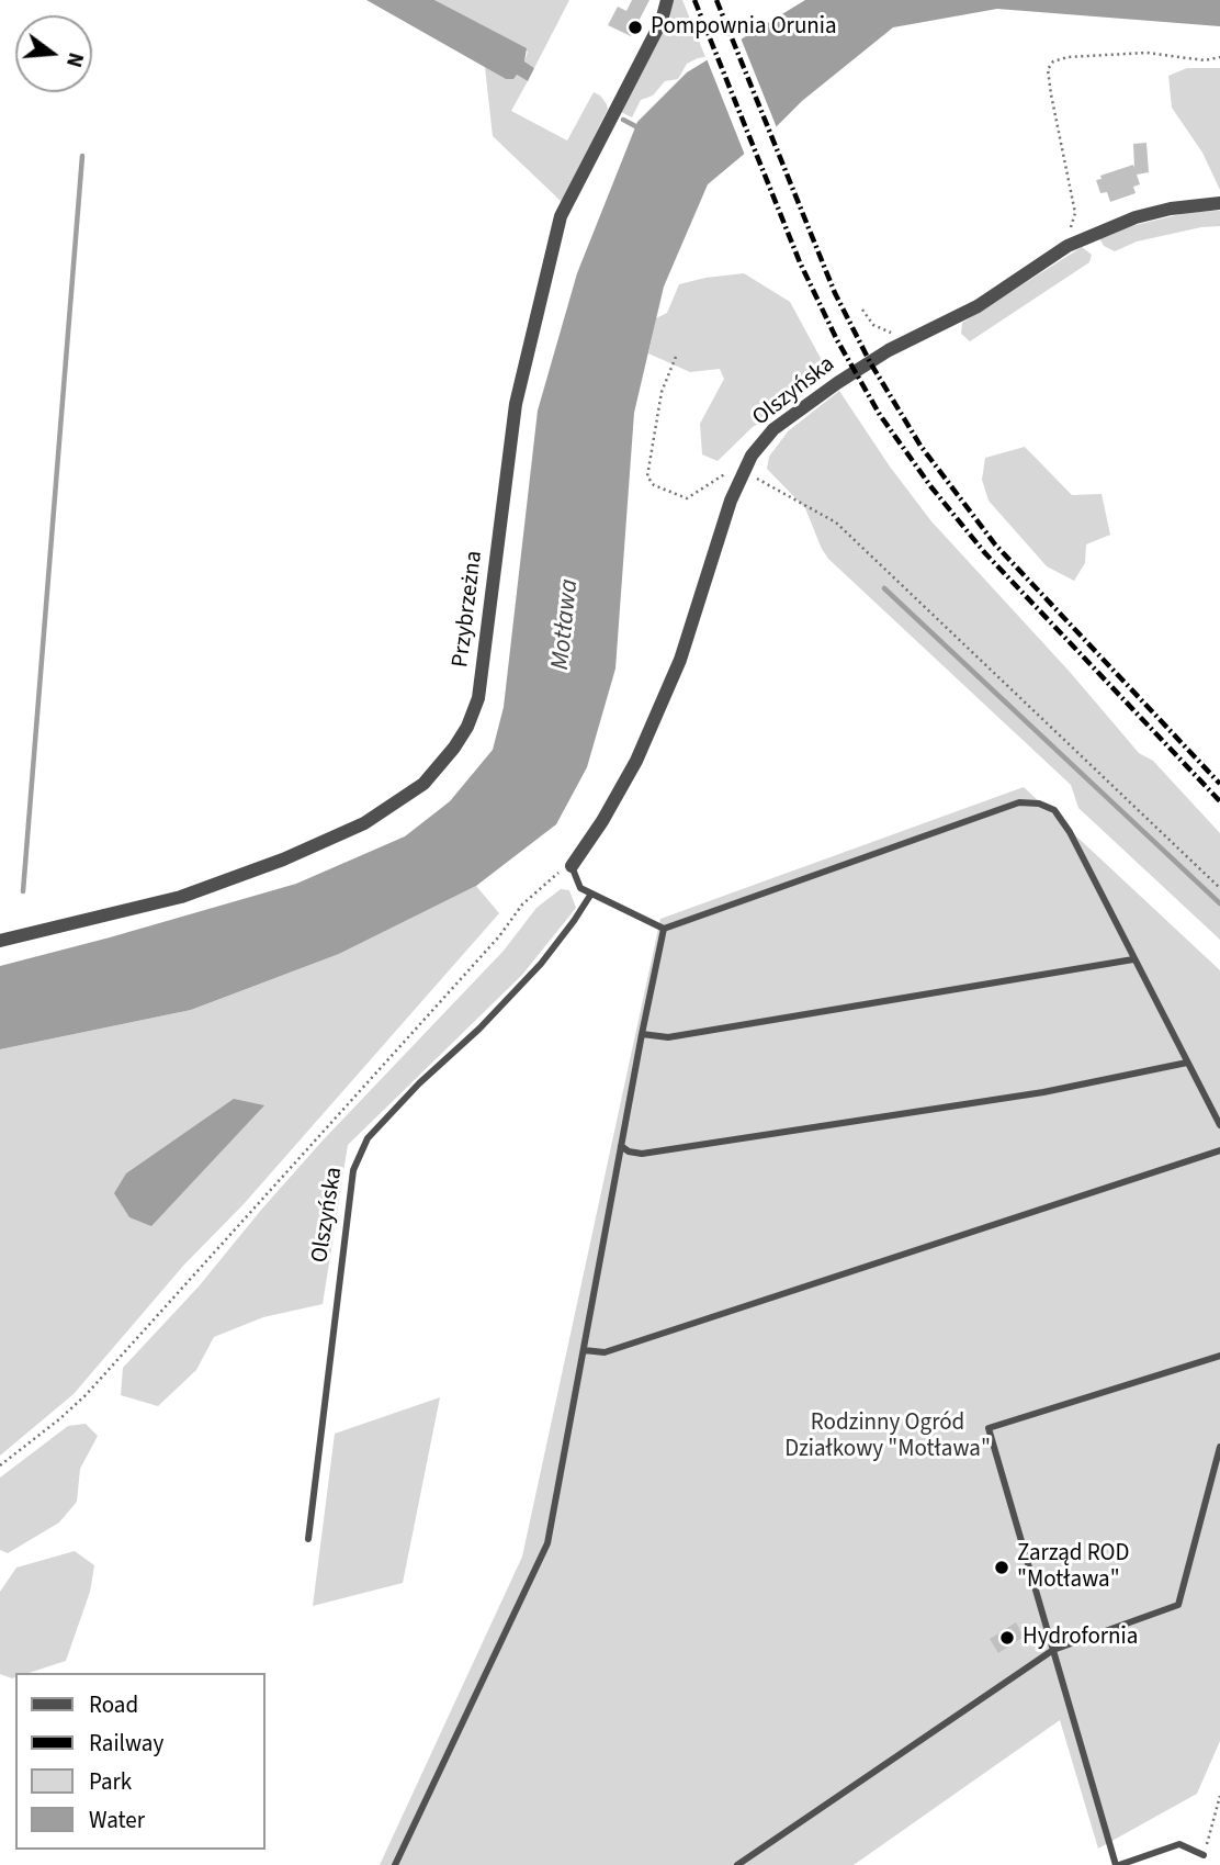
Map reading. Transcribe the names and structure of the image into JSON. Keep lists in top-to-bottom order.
{
  "streets": {
    "street": ["Olszyńska", "Przybrzeżna"]
  },
  "water": ["Motława"],
  "parks": ["Rodzinny Ogród Działkowy \"Motława\""],
  "places": ["Pompownia Orunia", "Zarząd ROD \"Motława\"", "Hydrofornia"],
  "legend": [
    "Road",
    "Railway",
    "Park",
    "Water"
  ],
  "north": "right"
}
